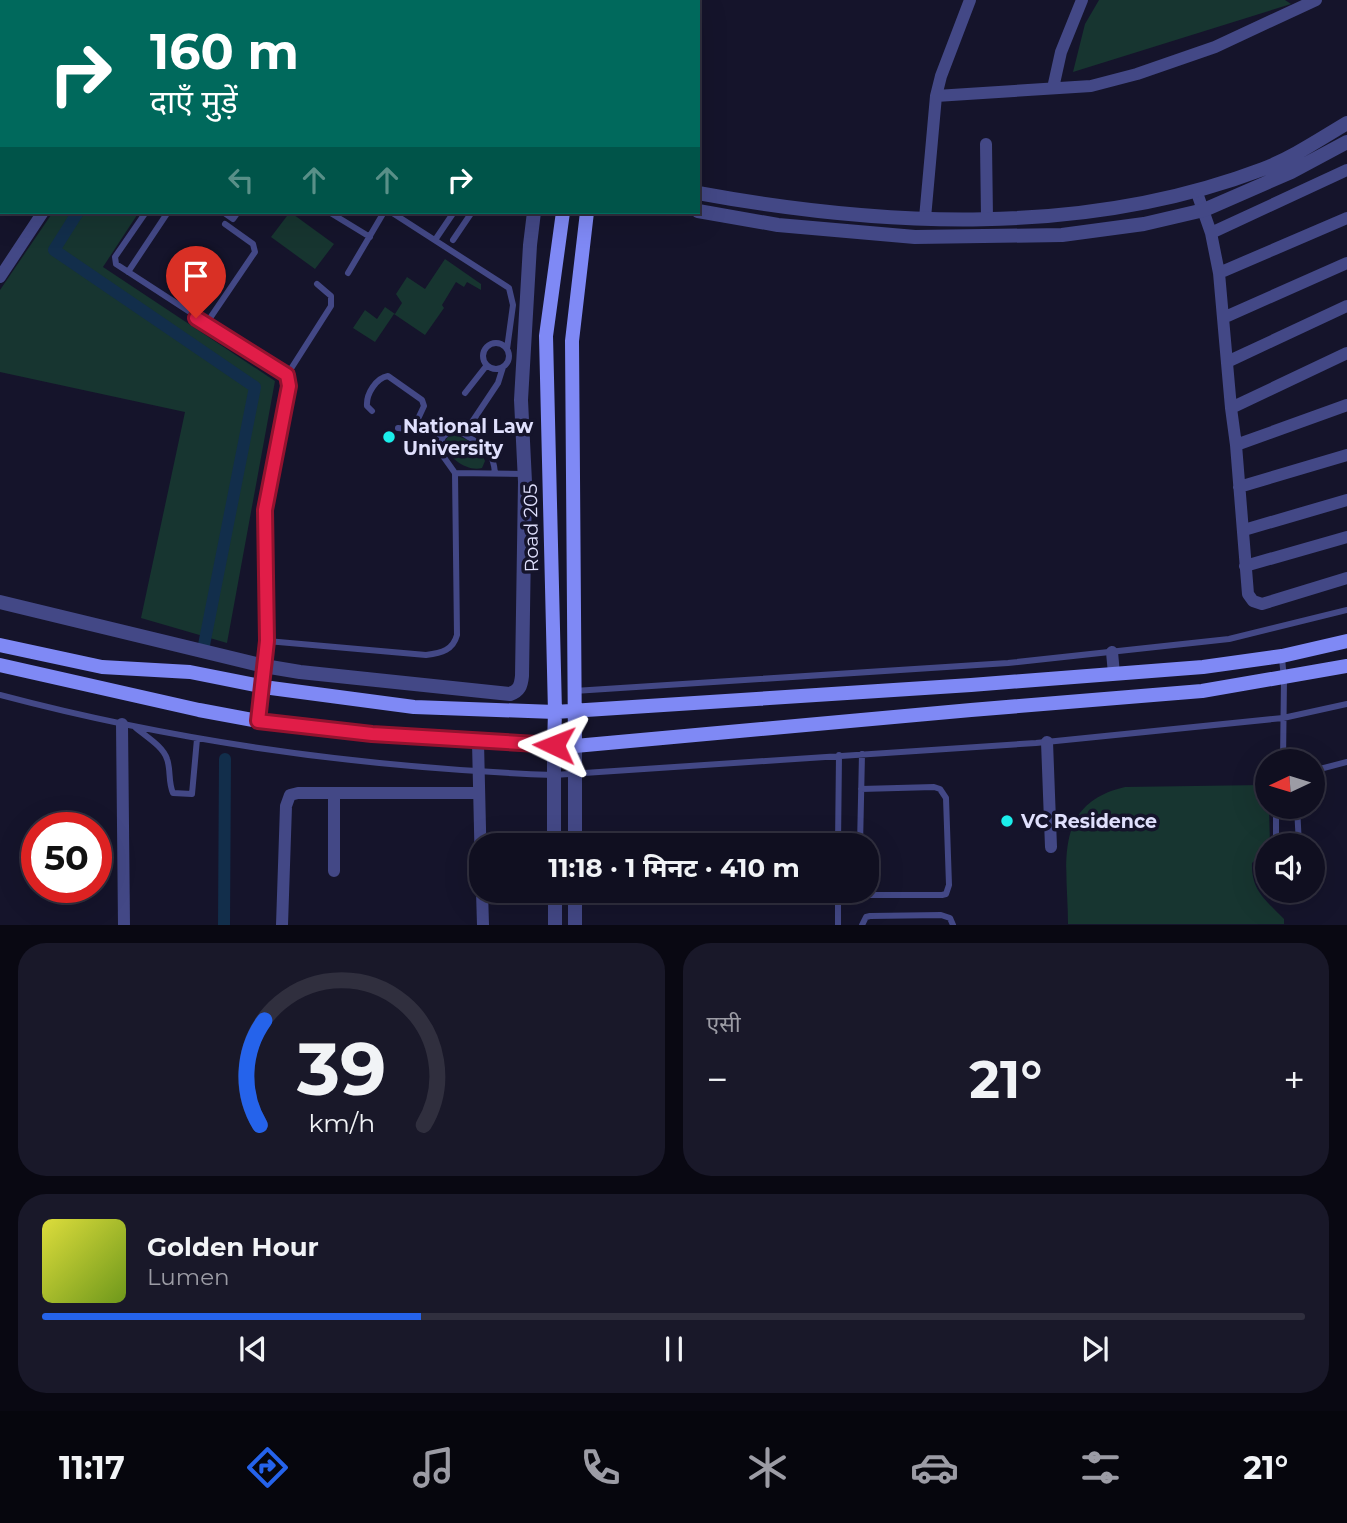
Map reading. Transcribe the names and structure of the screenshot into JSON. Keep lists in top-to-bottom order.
{
  "streets": {
    "main road": ["Road 205"]
  },
  "places": ["National Law University", "VC Residence"],
  "north": "left",
  "page": {
    "turn": ["160 m", "दाएँ मुड़ें"],
    "limit": "50",
    "trip": "11:18 · 1 मिनट · 410 m",
    "tile": "एसी",
    "heat": ["−", "21°", "+"],
    "song": ["Golden Hour", "Lumen"],
    "tabs": ["11:17", "21°"],
    "gauge": ["39", "km/h"]
  }
}
